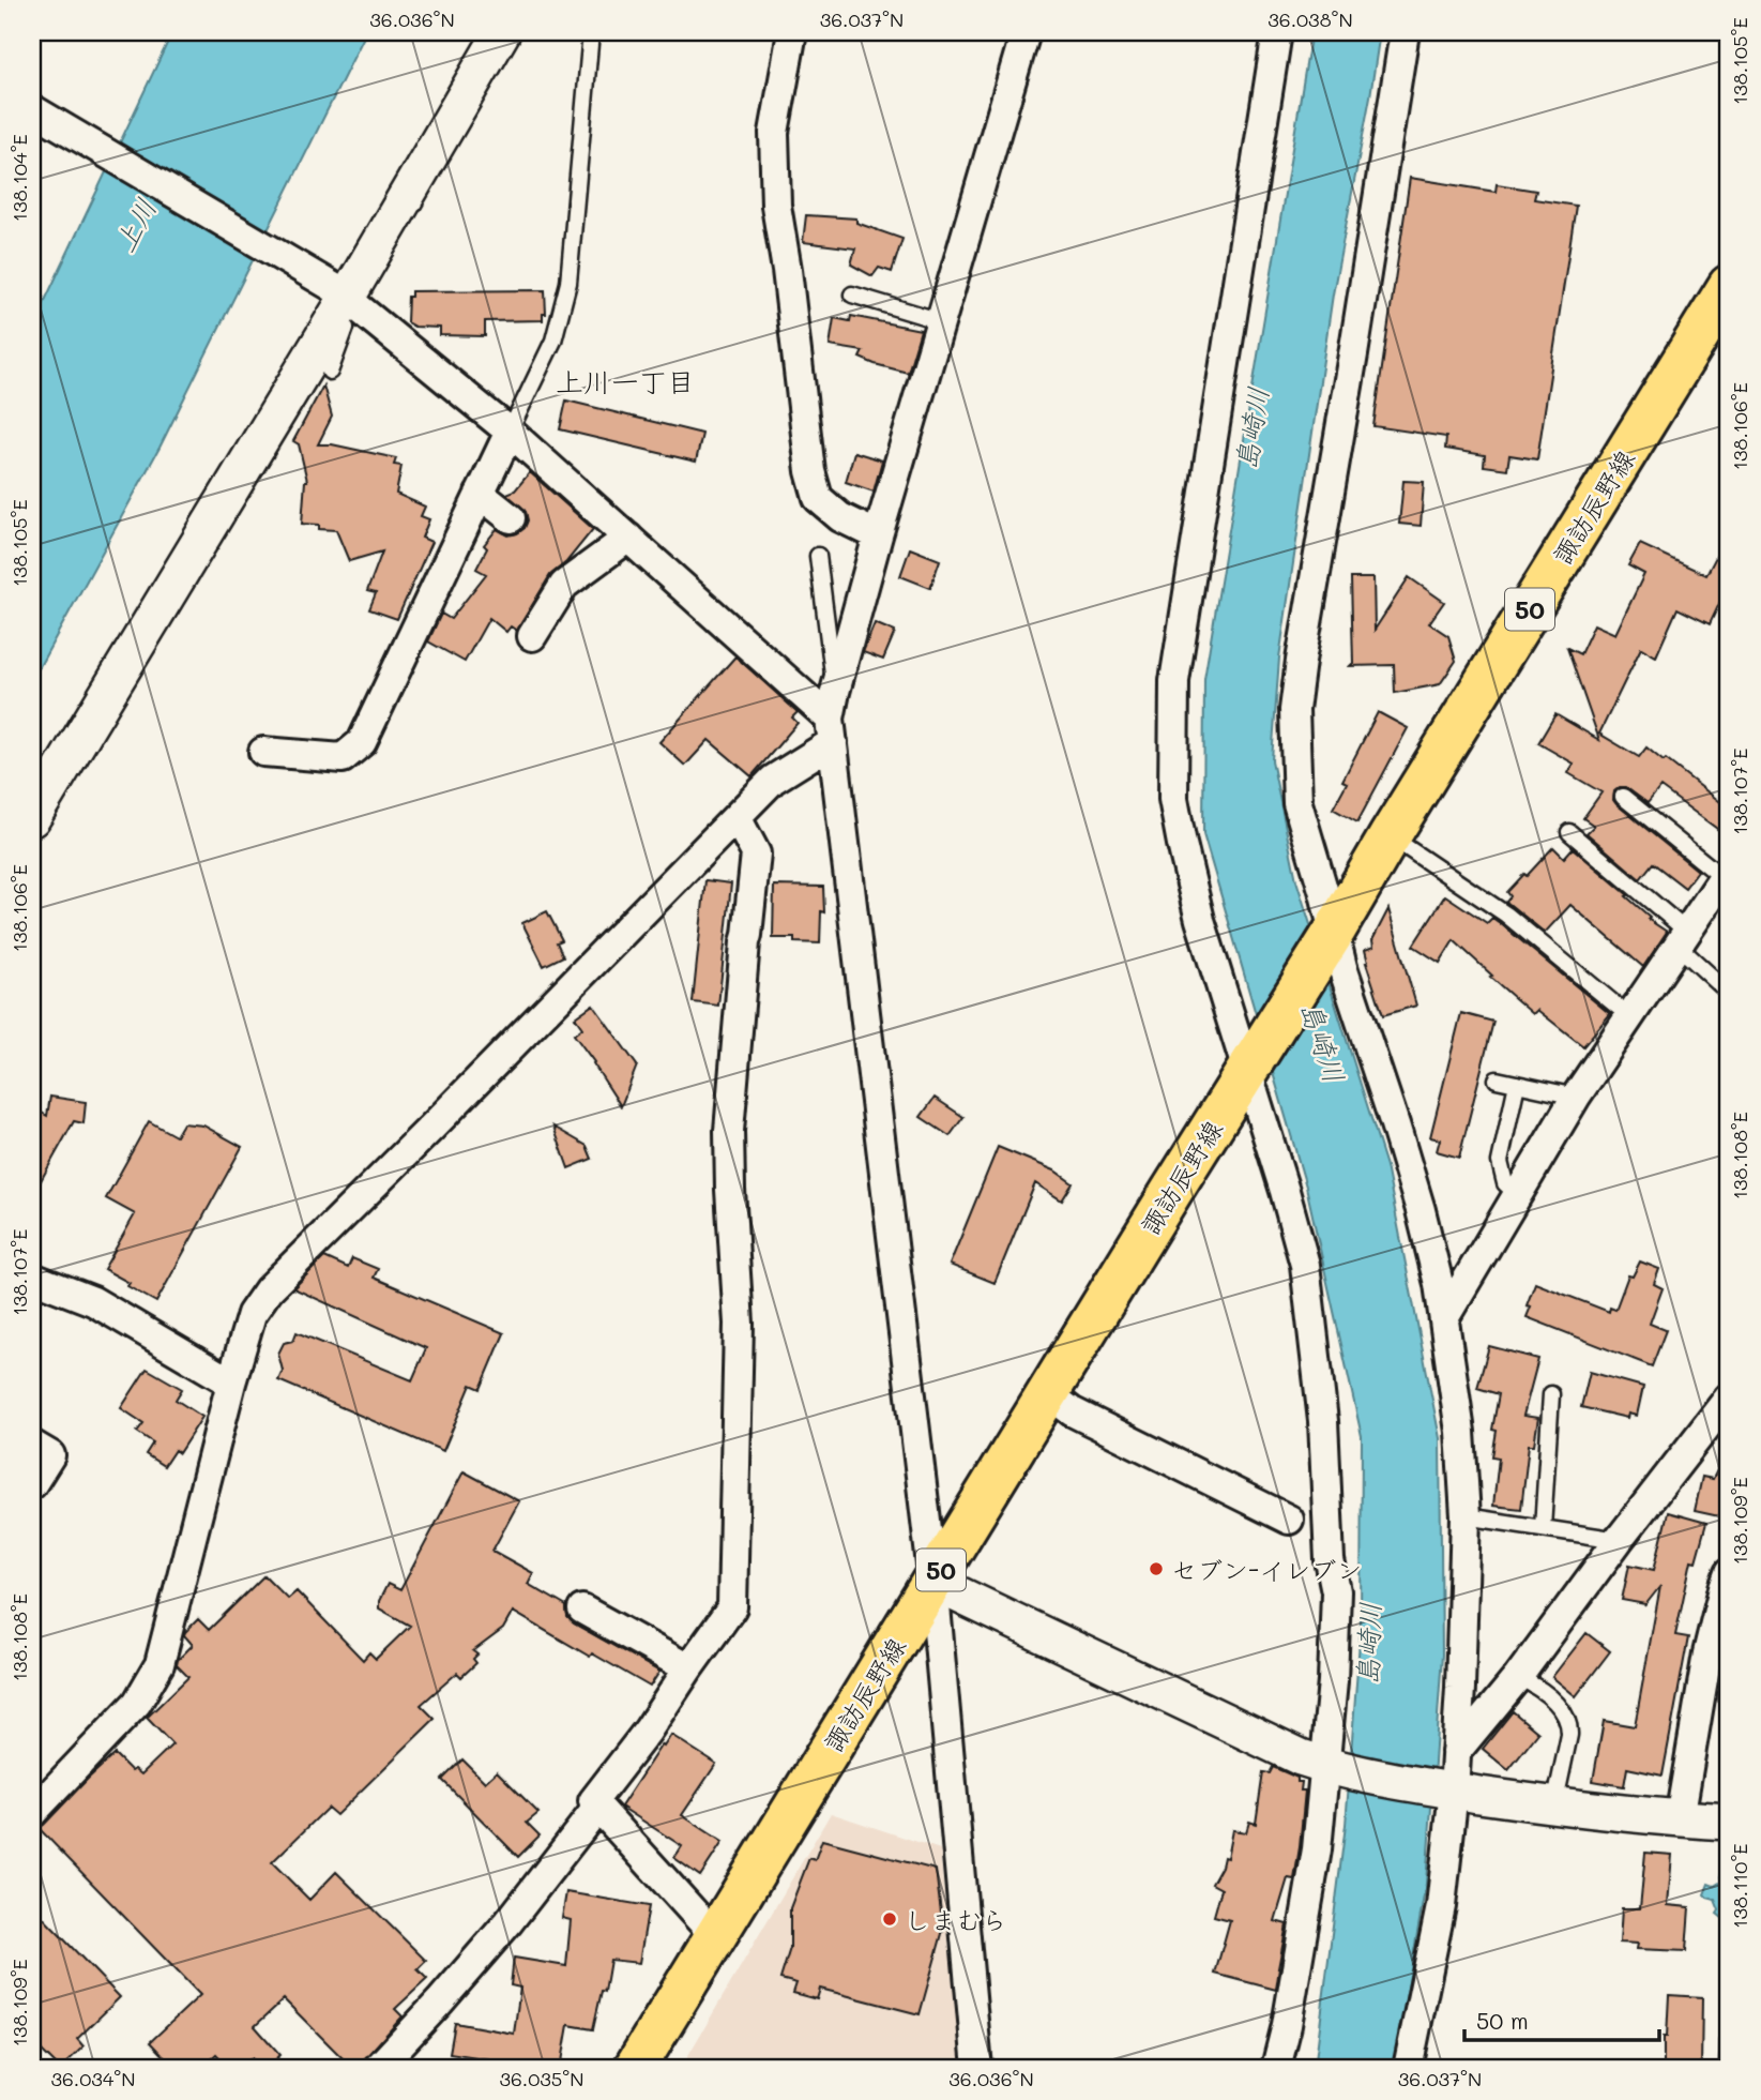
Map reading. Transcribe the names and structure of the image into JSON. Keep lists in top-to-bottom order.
{
  "streets": {
    "main road": ["諏訪辰野線", "50"]
  },
  "districts": ["上川一丁目"],
  "water": ["上川", "島崎川"],
  "places": ["セブン-イレブン", "しまむら"],
  "scale_bar": "50 m",
  "coordinates": [
    "36.036°N",
    "36.037°N",
    "36.038°N",
    "138.105°E",
    "138.104°E",
    "138.106°E",
    "138.107°E",
    "138.108°E",
    "138.109°E",
    "138.110°E",
    "36.034°N",
    "36.035°N"
  ]
}
